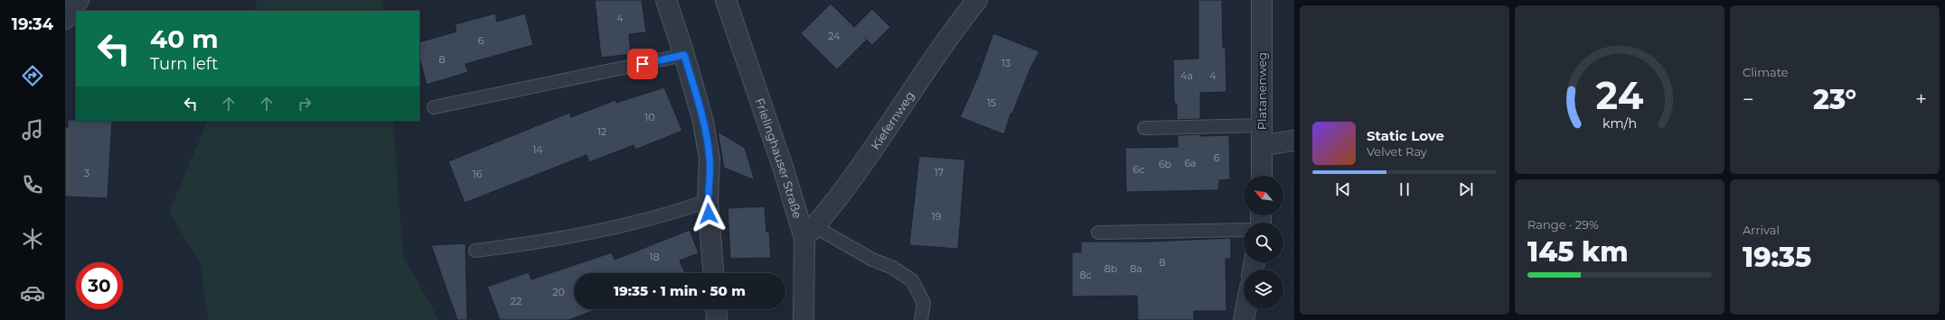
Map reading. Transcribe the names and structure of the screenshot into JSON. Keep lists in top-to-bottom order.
{
  "streets": {
    "street": ["Platanenweg", "Kiefernweg", "Frielinghauser Straße"]
  },
  "crossings": [
    ["Kiefernweg", "Frielinghauser Straße"]
  ],
  "house_numbers": [
    "4",
    "24",
    "6",
    "8",
    "13",
    "4a",
    "4",
    "15",
    "10",
    "12",
    "14",
    "6",
    "6a",
    "6b",
    "6c",
    "17",
    "3",
    "16",
    "19",
    "18",
    "8",
    "8b",
    "8a",
    "8c",
    "20",
    "22"
  ],
  "north": "top left",
  "page": {
    "tabs": "19:34",
    "tile": [
      "Climate",
      ["Range · 29%", "145 km"],
      ["Arrival", "19:35"]
    ],
    "turn": ["40 m", "Turn left"],
    "heat": ["−", "23°", "+"],
    "song": ["Static Love", "Velvet Ray"],
    "limit": "30",
    "trip": "19:35 · 1 min · 50 m",
    "gauge": ["24", "km/h"]
  }
}
